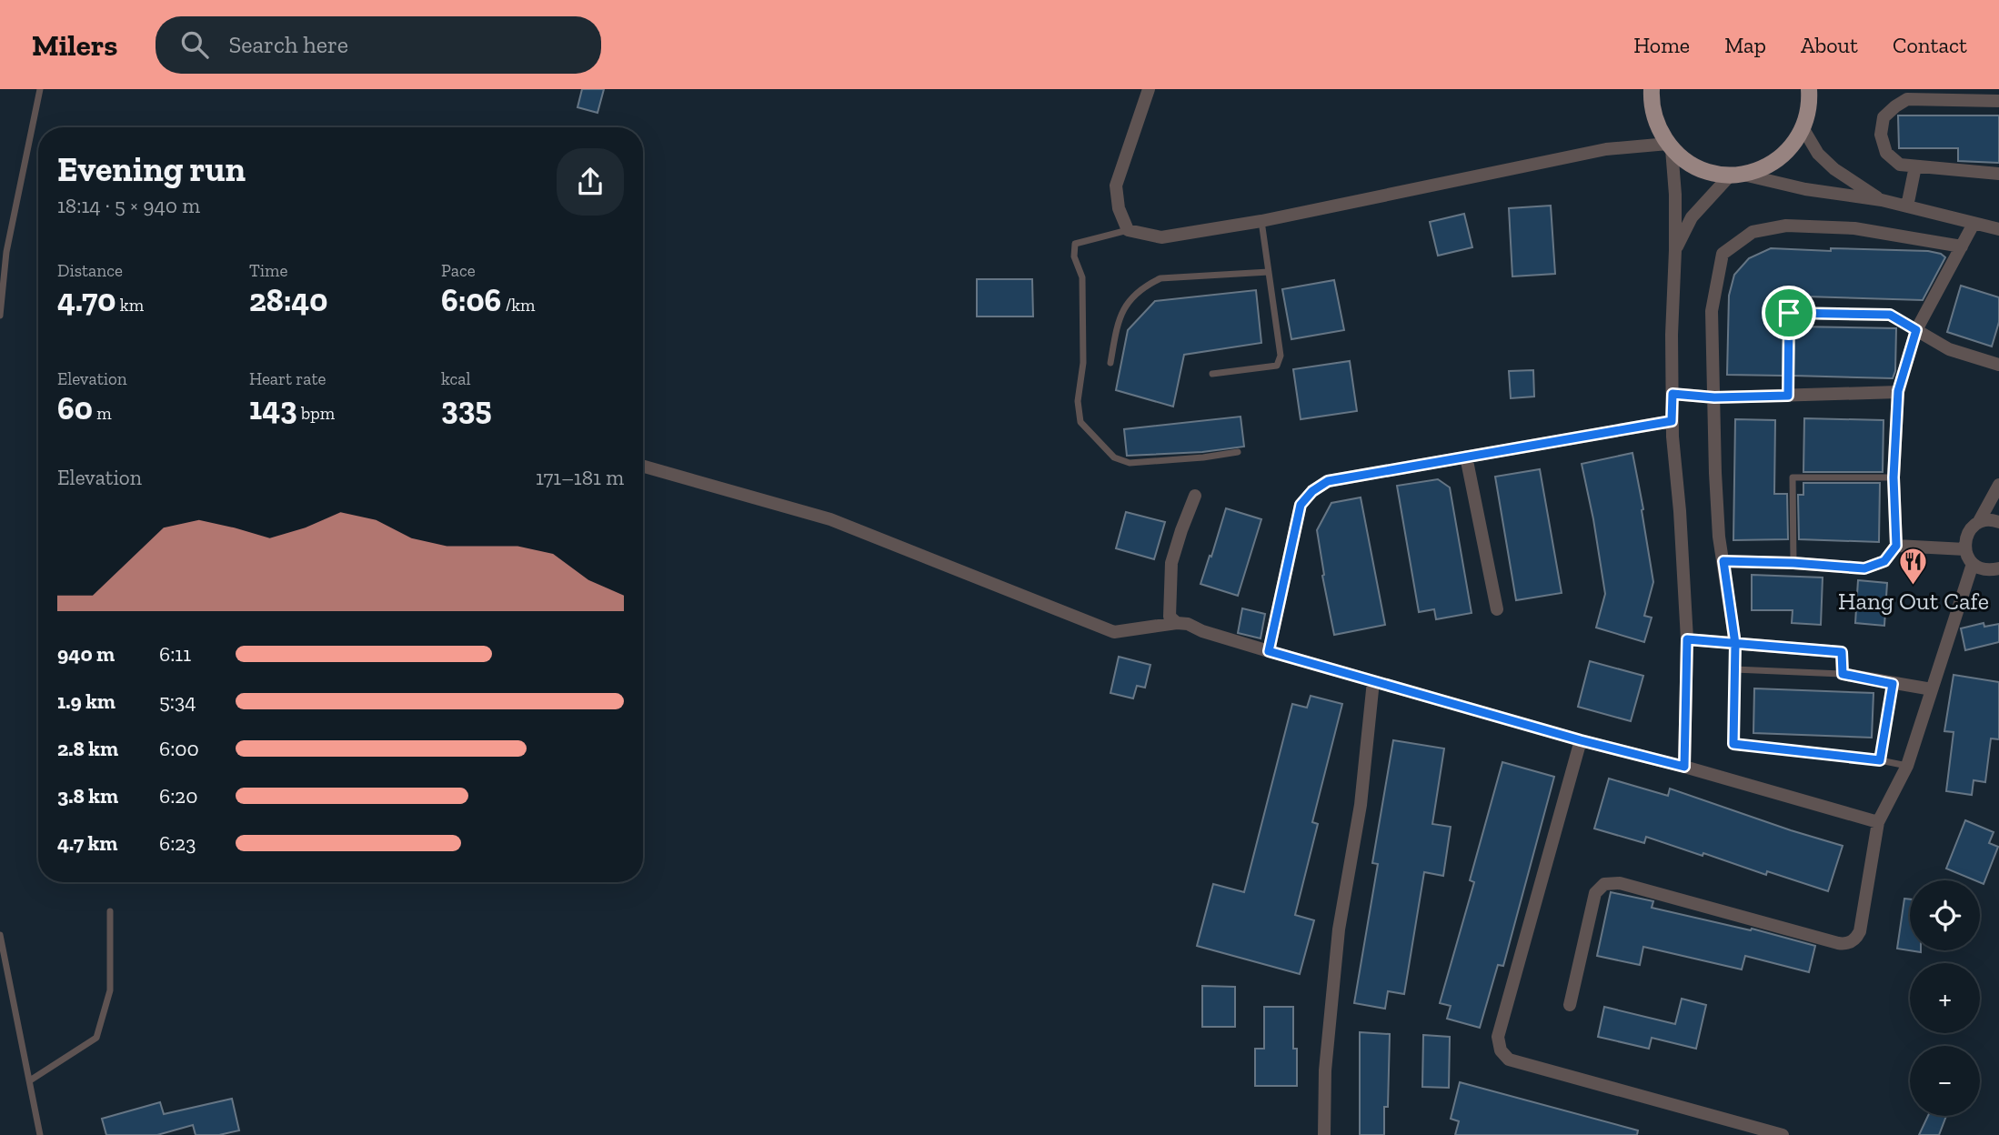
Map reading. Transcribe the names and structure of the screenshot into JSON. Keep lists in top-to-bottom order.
{
  "places": {
    "restaurant": ["Hang Out Cafe"]
  },
  "page": {
    "header": "Milers",
    "search": "Search here",
    "nav": [
      "Home",
      "Map",
      "About",
      "Contact"
    ],
    "heading": ["Evening run", "18:14 · 5 × 940 m"],
    "stats": [
      ["Distance", "4.70 km"],
      ["Time", "28:40"],
      ["Pace", "6:06 /km"],
      ["Elevation", "60 m"],
      ["Heart rate", "143 bpm"],
      ["kcal", "335"]
    ],
    "chart": ["Elevation", "171–181 m"],
    "list": [
      {
        "name": "940 m",
        "note": "6:11"
      },
      {
        "name": "1.9 km",
        "note": "5:34"
      },
      {
        "name": "2.8 km",
        "note": "6:00"
      },
      {
        "name": "3.8 km",
        "note": "6:20"
      },
      {
        "name": "4.7 km",
        "note": "6:23"
      }
    ],
    "map_buttons": ["+", "−"]
  }
}
